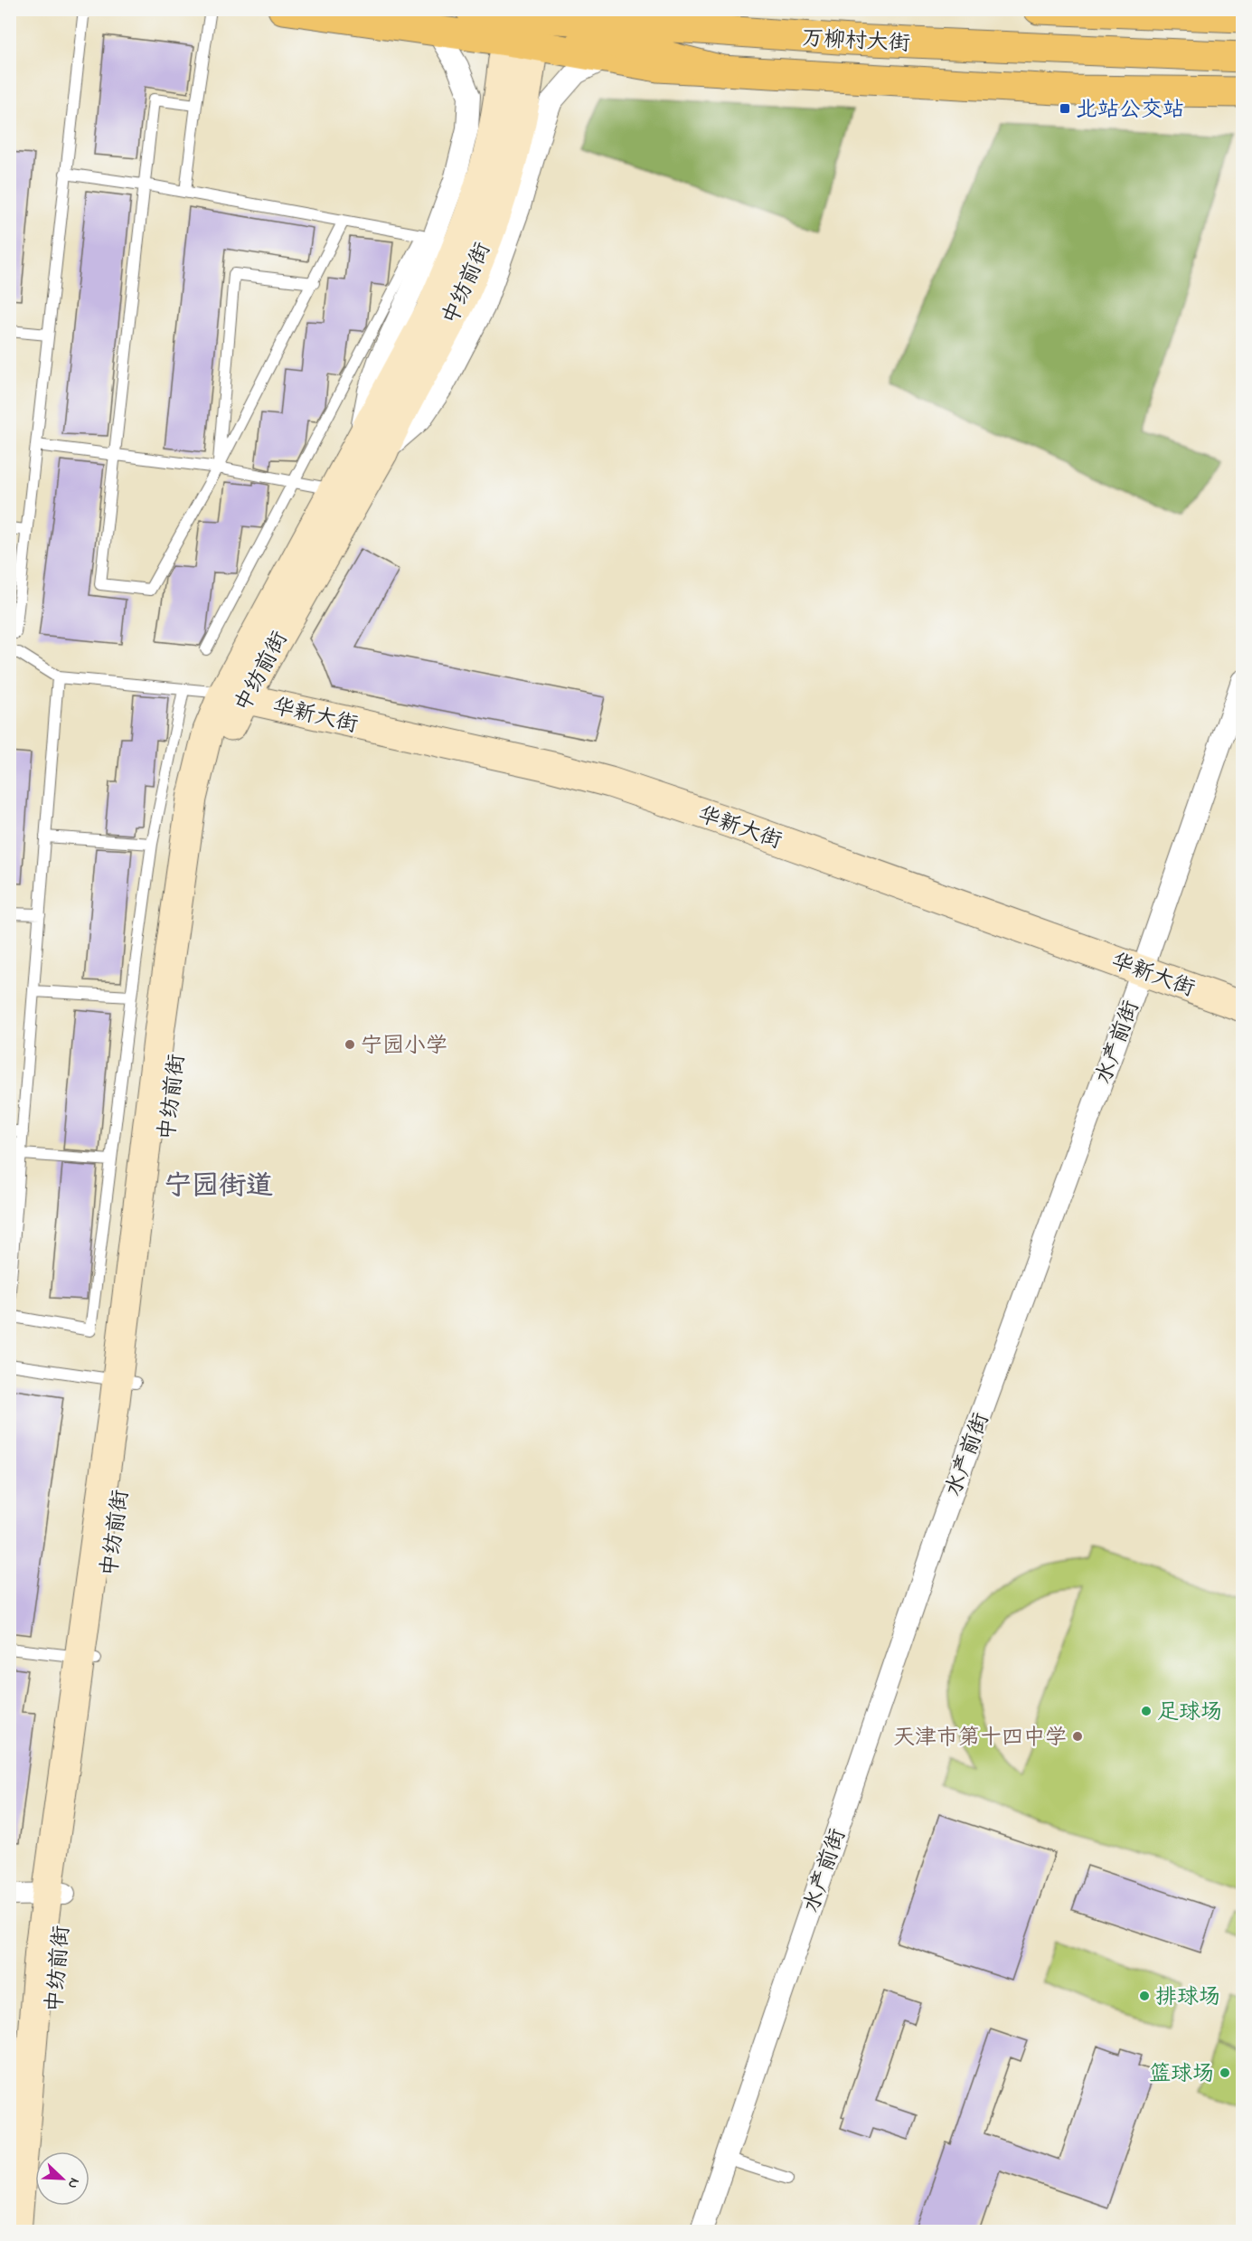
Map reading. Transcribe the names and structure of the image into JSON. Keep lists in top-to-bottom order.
{
  "streets": {
    "main road": ["万柳村大街"],
    "street": ["中纺前街", "华新大街", "水产前街"]
  },
  "crossings": [
    ["中纺前街", "华新大街"],
    ["华新大街", "水产前街"]
  ],
  "districts": ["宁园街道"],
  "places": {
    "transit": ["北站公交站"],
    "other": [
      "宁园小学",
      "足球场",
      "天津市第十四中学",
      "排球场",
      "篮球场"
    ]
  },
  "north": "bottom right"
}
